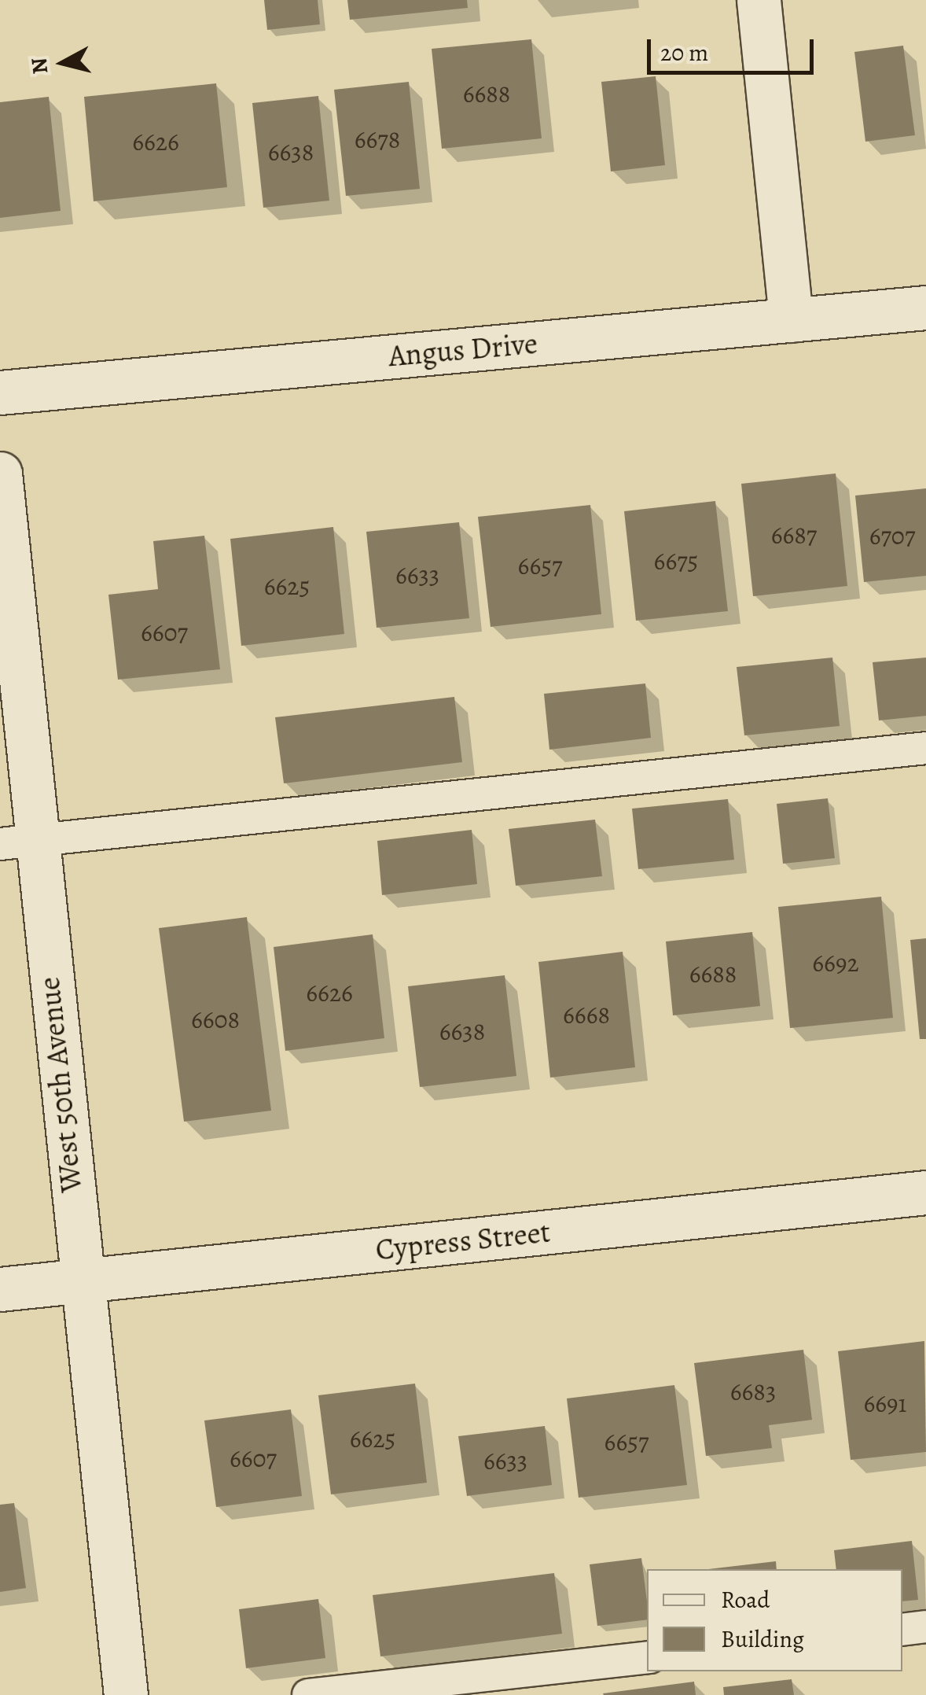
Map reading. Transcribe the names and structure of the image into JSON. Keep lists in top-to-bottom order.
{
  "streets": {
    "street": ["Angus Drive", "West 50th Avenue", "Cypress Street"]
  },
  "crossings": [
    ["West 50th Avenue", "Cypress Street"]
  ],
  "house_numbers": [
    "6688",
    "6678",
    "6626",
    "6638",
    "6687",
    "6707",
    "6675",
    "6657",
    "6633",
    "6625",
    "6607",
    "6692",
    "6688",
    "6626",
    "6668",
    "6608",
    "6638",
    "6683",
    "6691",
    "6625",
    "6657",
    "6607",
    "6633"
  ],
  "legend": ["Road", "Building"],
  "scale_bar": "20 m",
  "north": "left"
}
